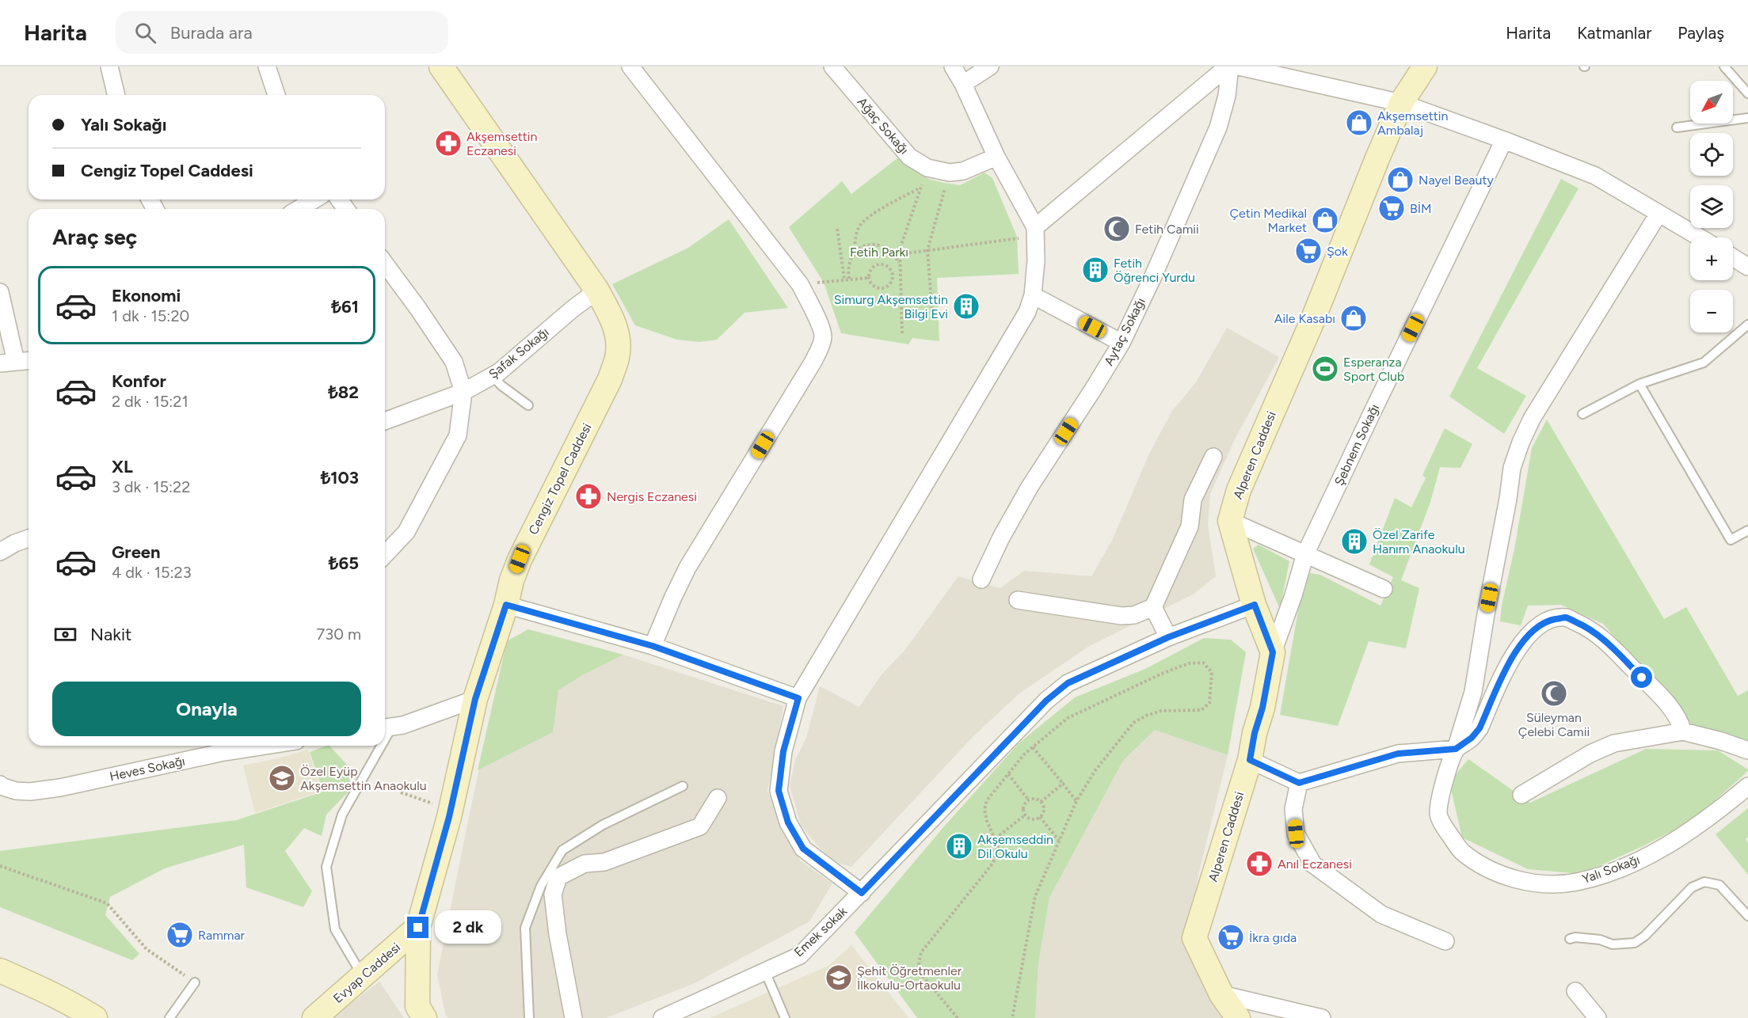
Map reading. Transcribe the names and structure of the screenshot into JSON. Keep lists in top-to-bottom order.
{
  "streets": {
    "main road": ["Alperen Caddesi", "Cengiz Topel Caddesi", "Evyap Caddesi"],
    "street": [
      "Ağaç Sokağı",
      "Aytaç Sokağı",
      "Şafak Sokağı",
      "Şebnem Sokağı",
      "Heves Sokağı",
      "Yalı Sokağı",
      "Emek sokak"
    ]
  },
  "crossings": [
    ["Şafak Sokağı", "Cengiz Topel Caddesi"],
    ["Şebnem Sokağı", "Alperen Caddesi"],
    ["Cengiz Topel Caddesi", "Evyap Caddesi"]
  ],
  "parks": ["Fetih Parkı"],
  "places": {
    "shop": [
      "Akşemsettin Ambalaj",
      "Nayel Beauty",
      "Çetin Medikal Market",
      "Aile Kasabı"
    ],
    "pharmacy": ["Akşemsettin Eczanesi", "Nergis Eczanesi", "Anıl Eczanesi"],
    "supermarket": [
      "BİM",
      "Şok",
      "Rammar",
      "İkra gıda"
    ],
    "mosque": ["Fetih Camii", "Süleyman Çelebi Camii"],
    "building": [
      "Fetih Öğrenci Yurdu",
      "Simurg Akşemsettin Bilgi Evi",
      "Özel Zarife Hanım Anaokulu",
      "Akşemseddin Dil Okulu"
    ],
    "sports": ["Esperanza Sport Club"],
    "school or university": ["Özel Eyüp Akşemsettin Anaokulu", "Şehit Öğretmenler İlkokulu-Ortaokulu"]
  },
  "north": "bottom left",
  "page": {
    "header": "Harita",
    "search": "Burada ara",
    "nav": ["Harita", "Katmanlar", "Paylaş"],
    "map_buttons": ["+", "−"],
    "banner": ["Yalı Sokağı", "Cengiz Topel Caddesi"],
    "heading": "Araç seç",
    "list": [
      {
        "name": "Ekonomi",
        "note": "1 dk · 15:20",
        "value": "₺61"
      },
      {
        "name": "Konfor",
        "note": "2 dk · 15:21",
        "value": "₺82"
      },
      {
        "name": "XL",
        "note": "3 dk · 15:22",
        "value": "₺103"
      },
      {
        "name": "Green",
        "note": "4 dk · 15:23",
        "value": "₺65"
      }
    ],
    "pay": ["Nakit", "730 m"],
    "buttons": "Onayla",
    "bubble": "2 dk"
  }
}
